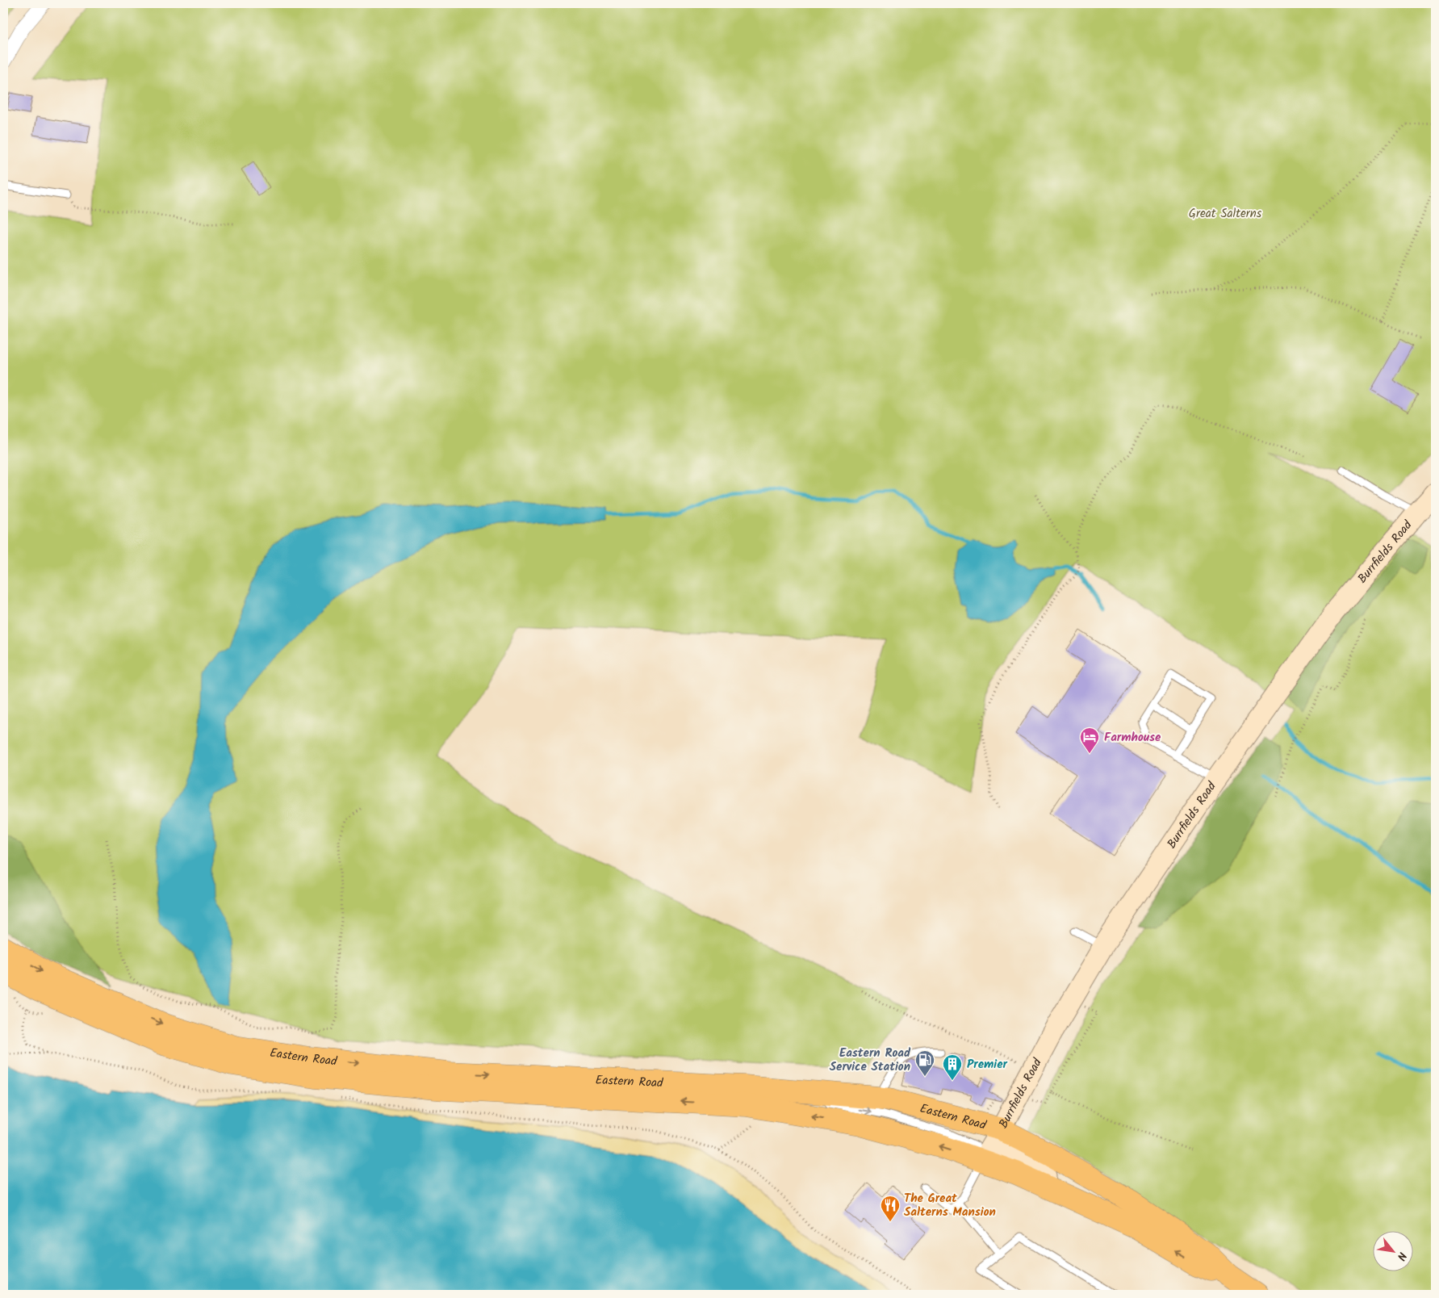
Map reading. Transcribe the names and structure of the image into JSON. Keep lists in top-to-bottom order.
{
  "streets": {
    "main road": ["Eastern Road"],
    "street": ["Burrfields Road"]
  },
  "crossings": [
    ["Burrfields Road", "Eastern Road"]
  ],
  "parks": ["Great Salterns"],
  "places": {
    "hotel": ["Farmhouse"],
    "fuel station": ["Eastern Road Service Station"],
    "building": ["Premier"],
    "restaurant": ["The Great Salterns Mansion"]
  },
  "north": "bottom right"
}
